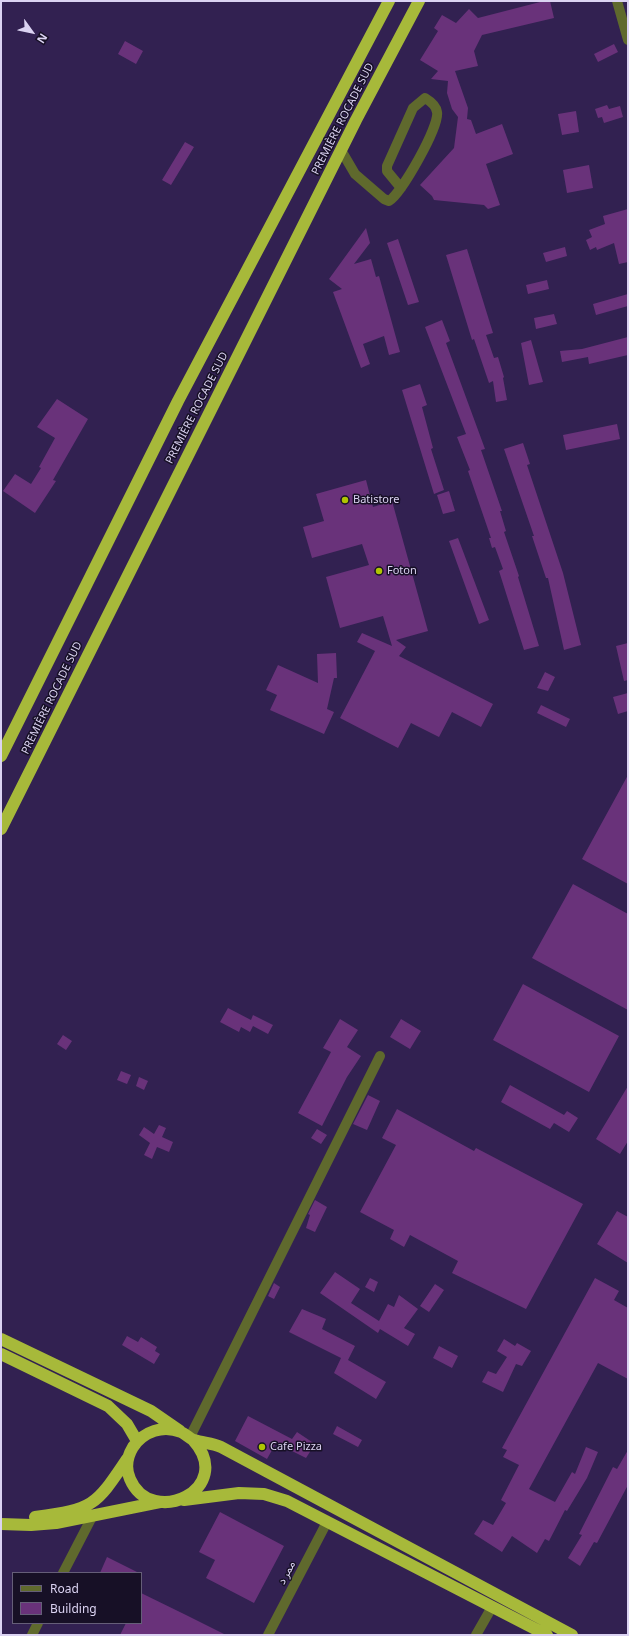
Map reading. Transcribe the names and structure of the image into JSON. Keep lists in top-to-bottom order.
{
  "streets": {
    "highway": ["PREMIÈRE ROCADE SUD"],
    "lane": ["ممر د"]
  },
  "places": ["Batistore", "Foton", "Cafe Pizza"],
  "legend": ["Road", "Building"],
  "north": "bottom right"
}
